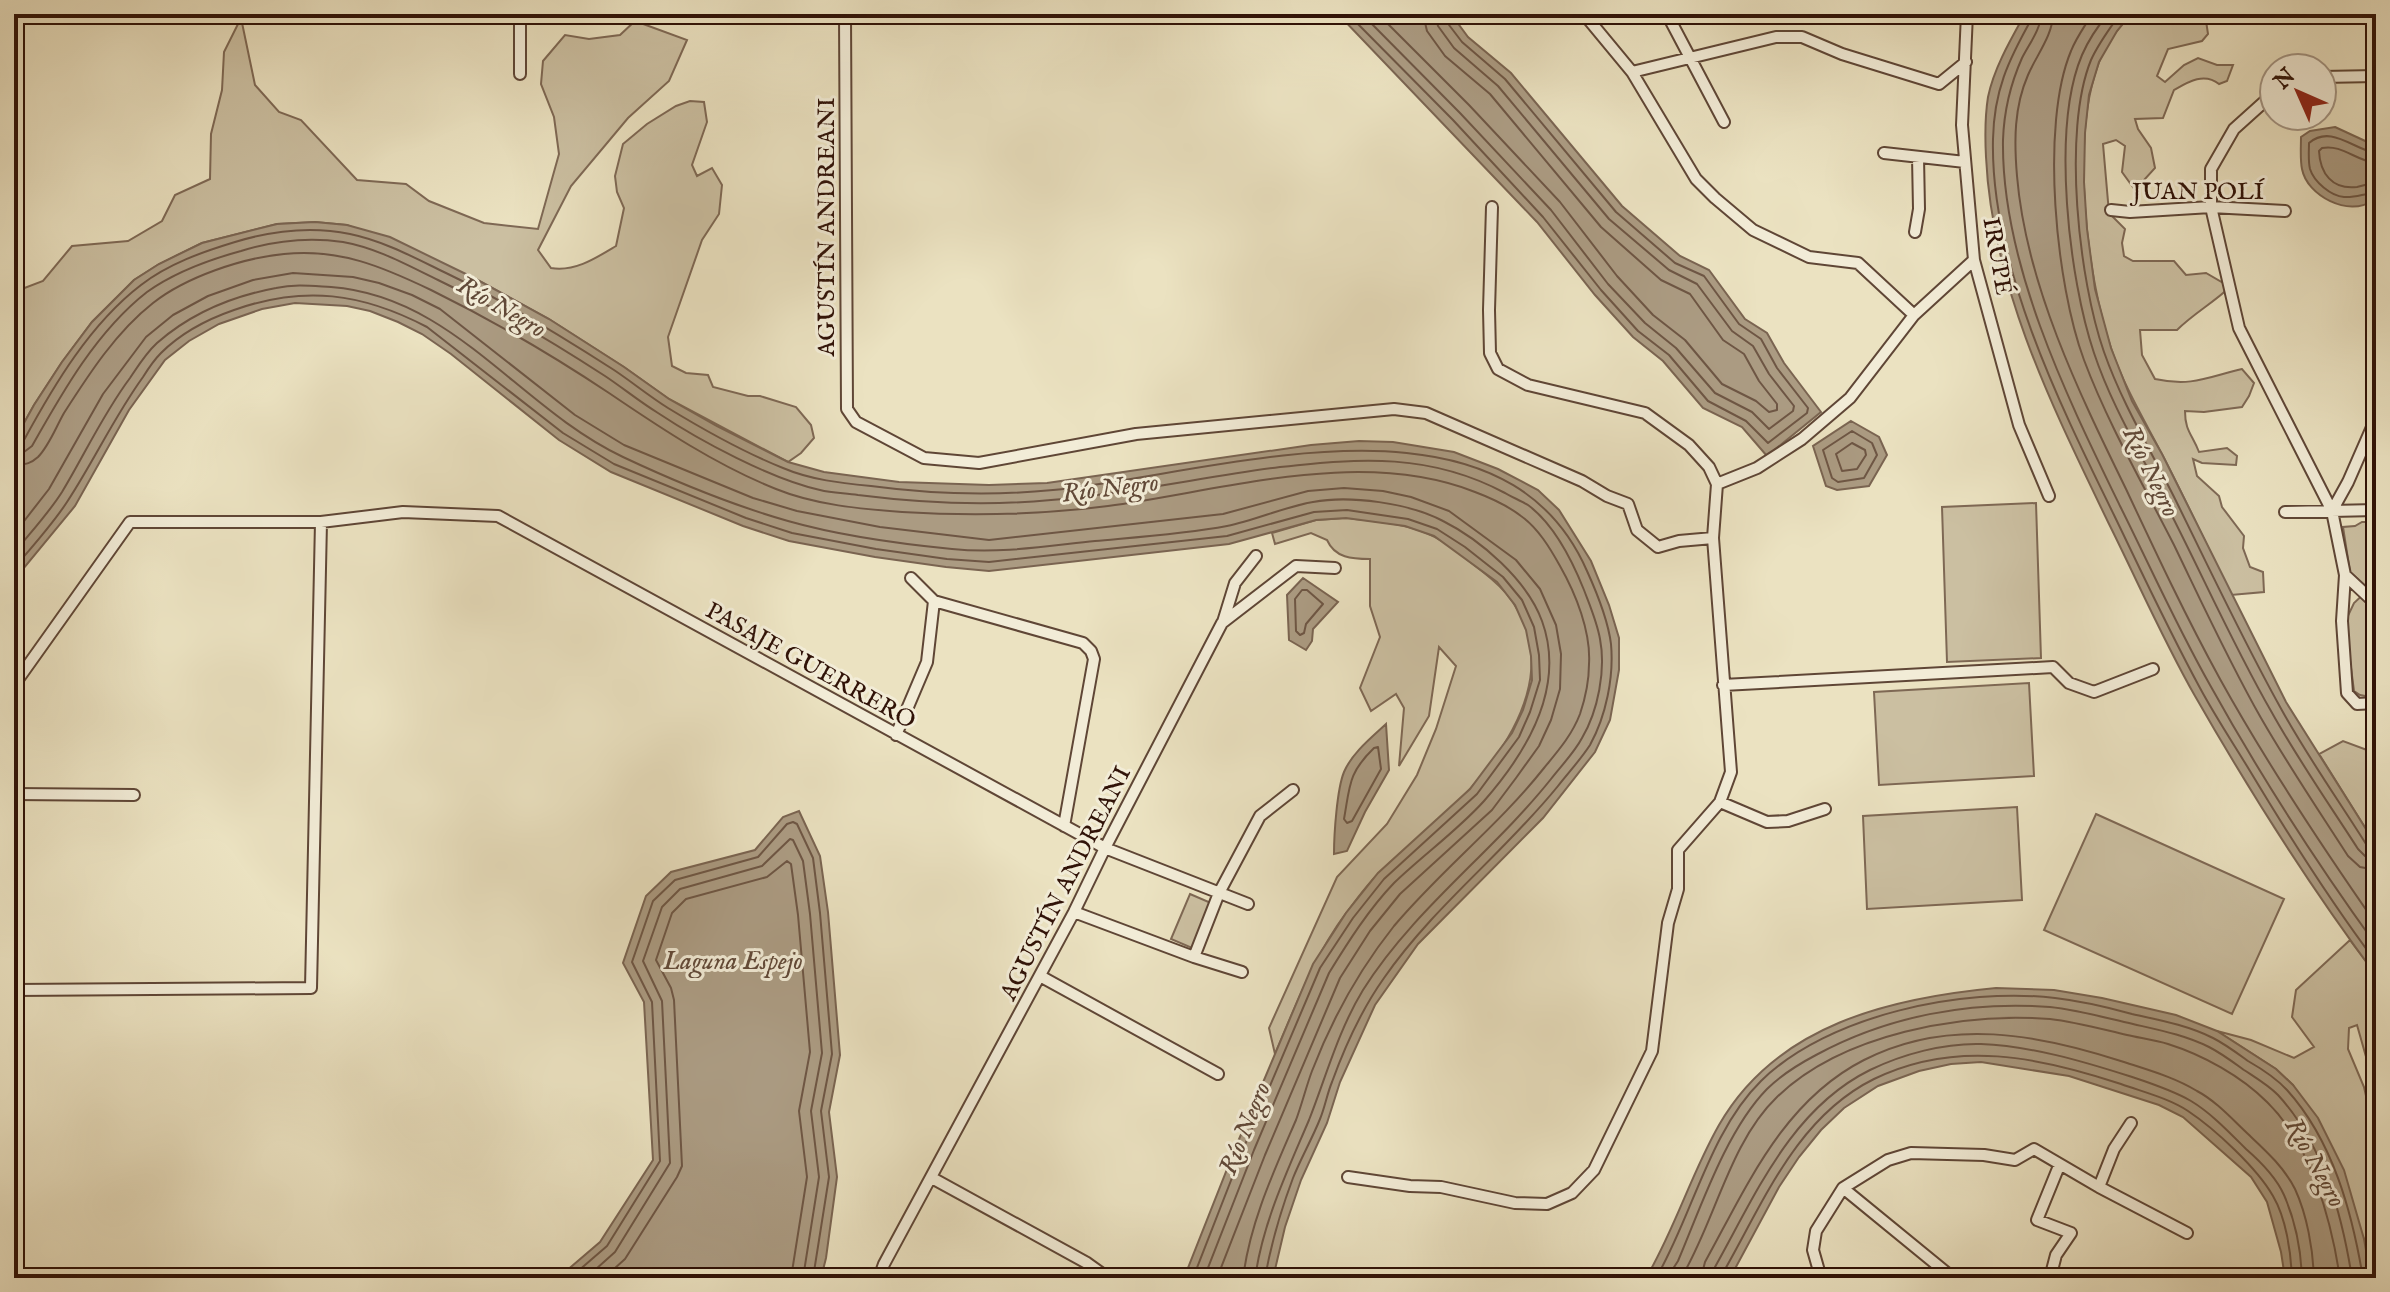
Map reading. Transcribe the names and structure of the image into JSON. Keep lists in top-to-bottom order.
{
  "streets": {
    "street": [
      "JUAN POLÍ",
      "AGUSTÍN ANDREANI",
      "IRUPÉ",
      "PASAJE GUERRERO"
    ]
  },
  "crossings": [
    ["AGUSTÍN ANDREANI", "PASAJE GUERRERO"]
  ],
  "water": ["Río Negro", "Laguna Espejo"],
  "north": "top left"
}
